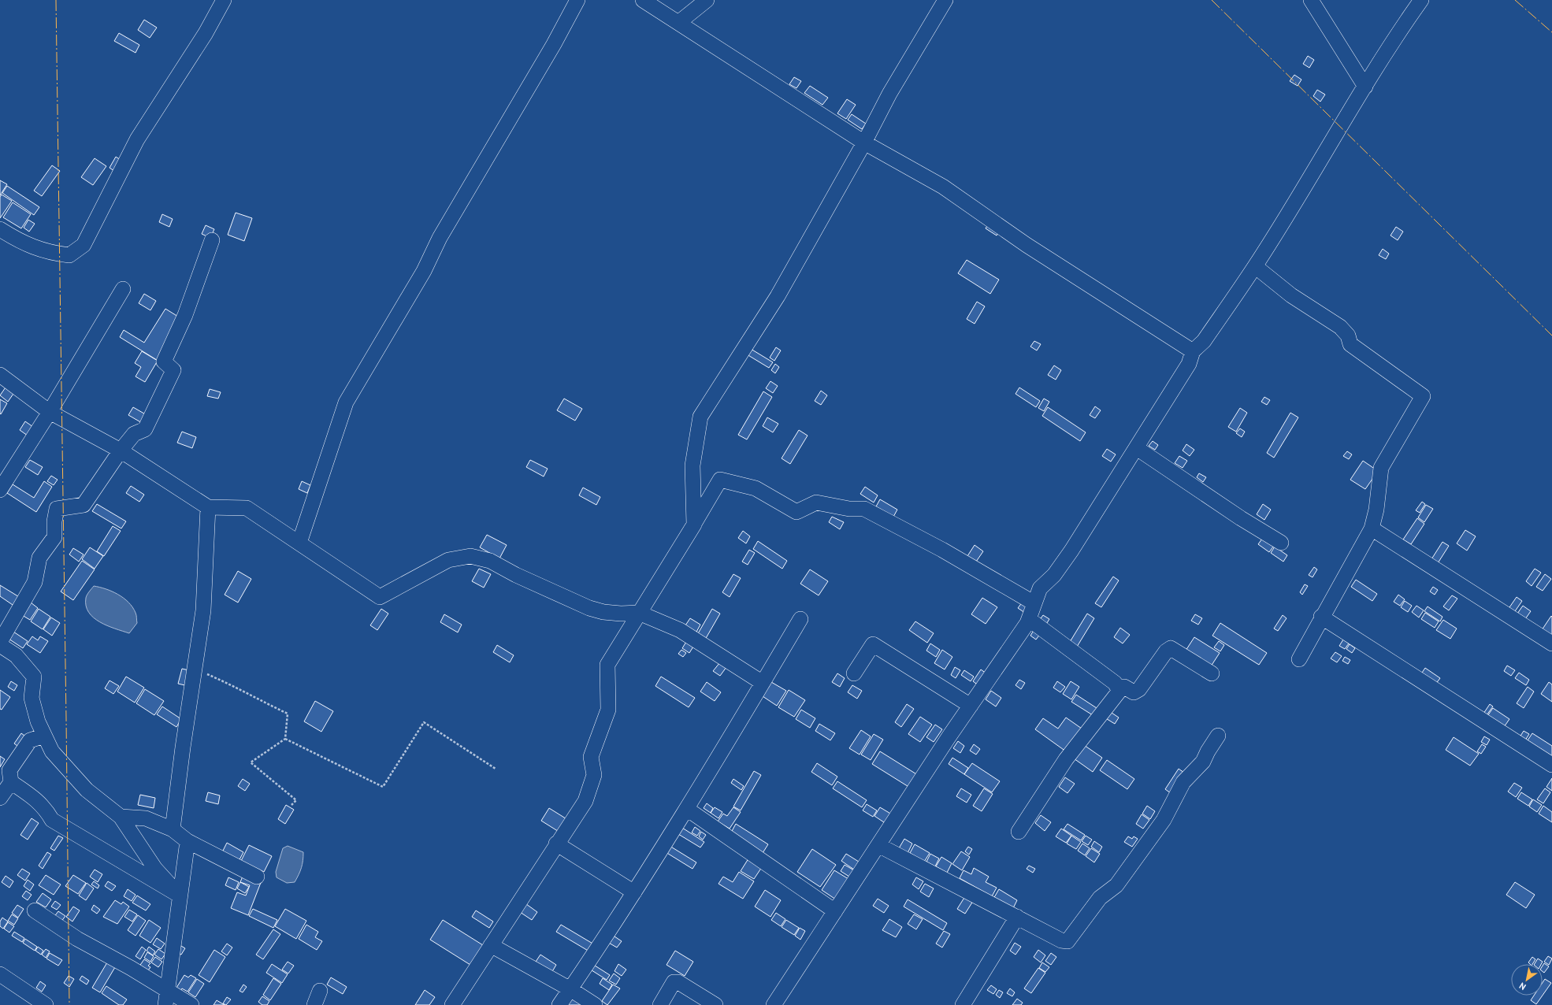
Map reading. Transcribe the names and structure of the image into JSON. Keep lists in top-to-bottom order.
{
  "north": "bottom left"
}
